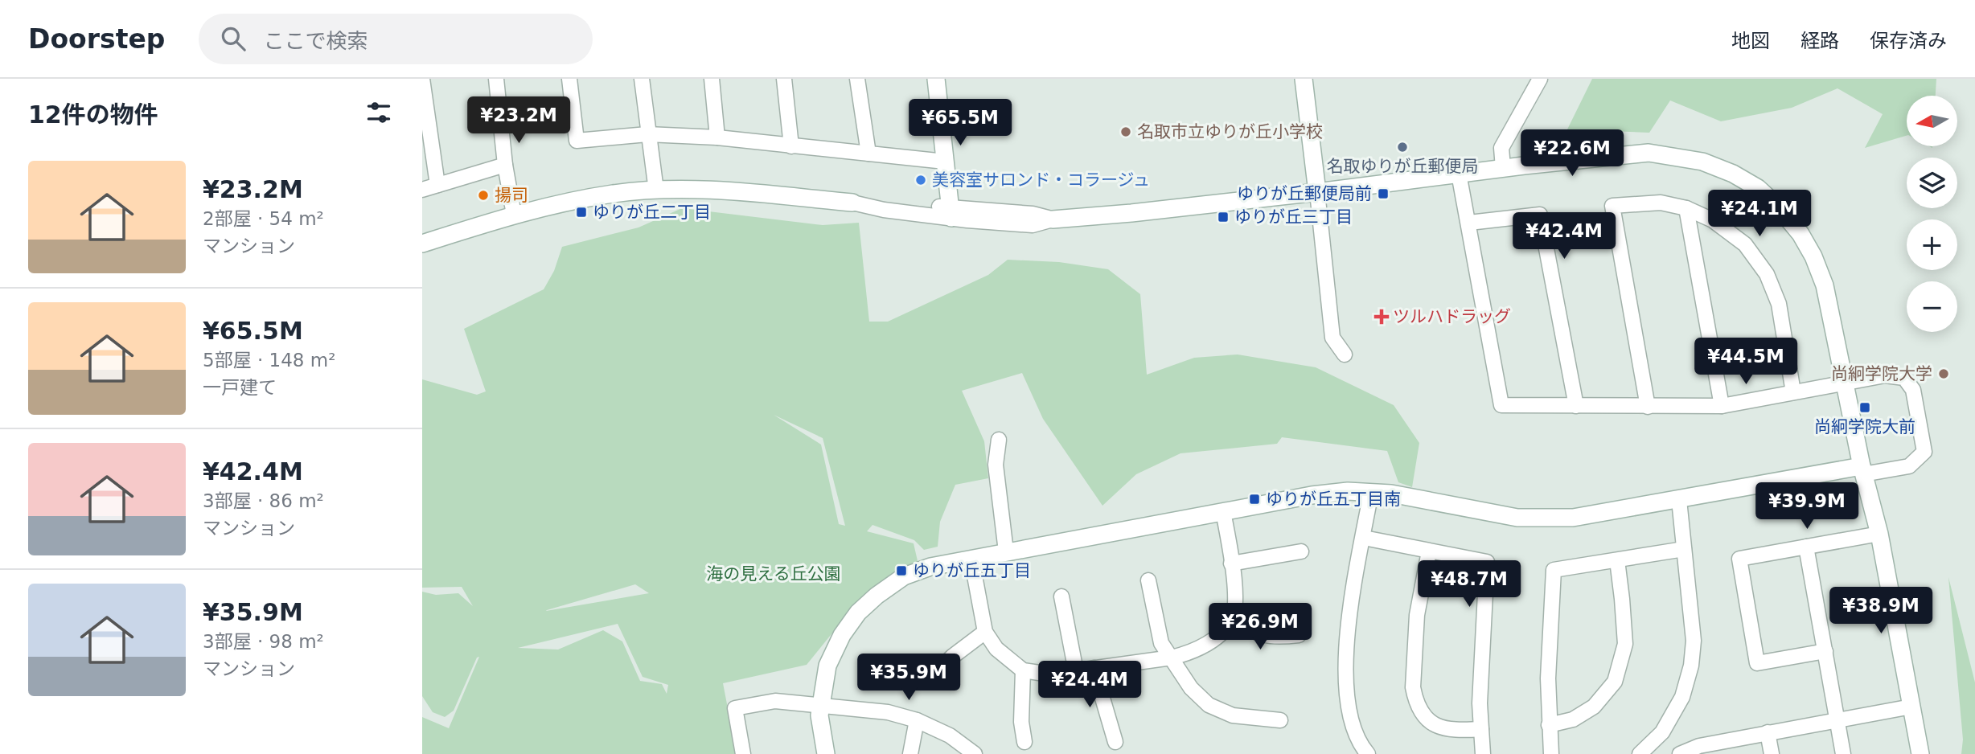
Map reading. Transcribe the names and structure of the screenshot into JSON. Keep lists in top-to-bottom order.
{
  "parks": ["海の見える丘公園"],
  "places": {
    "other": [
      "名取市立ゆりが丘小学校",
      "名取ゆりが丘郵便局",
      "美容室サロンド・コラージュ",
      "揚司",
      "尚絅学院大学"
    ],
    "transit": [
      "ゆりが丘郵便局前",
      "ゆりが丘二丁目",
      "ゆりが丘三丁目",
      "尚絅学院大前",
      "ゆりが丘五丁目南",
      "ゆりが丘五丁目"
    ],
    "health": ["ツルハドラッグ"]
  },
  "north": "left",
  "page": {
    "header": "Doorstep",
    "search": "ここで検索",
    "nav": ["地図", "経路", "保存済み"],
    "heading": "12件の物件",
    "map_buttons": ["+", "−"],
    "price": [
      "¥23.2M",
      "¥65.5M",
      "¥22.6M",
      "¥24.1M",
      "¥42.4M",
      "¥44.5M",
      "¥39.9M",
      "¥48.7M",
      "¥38.9M",
      "¥26.9M",
      "¥35.9M",
      "¥24.4M"
    ],
    "list": [
      {
        "name": "¥23.2M",
        "note": "2部屋 · 54 m² · マンション"
      },
      {
        "name": "¥65.5M",
        "note": "5部屋 · 148 m² · 一戸建て"
      },
      {
        "name": "¥42.4M",
        "note": "3部屋 · 86 m² · マンション"
      },
      {
        "name": "¥35.9M",
        "note": "3部屋 · 98 m² · マンション"
      }
    ]
  }
}
